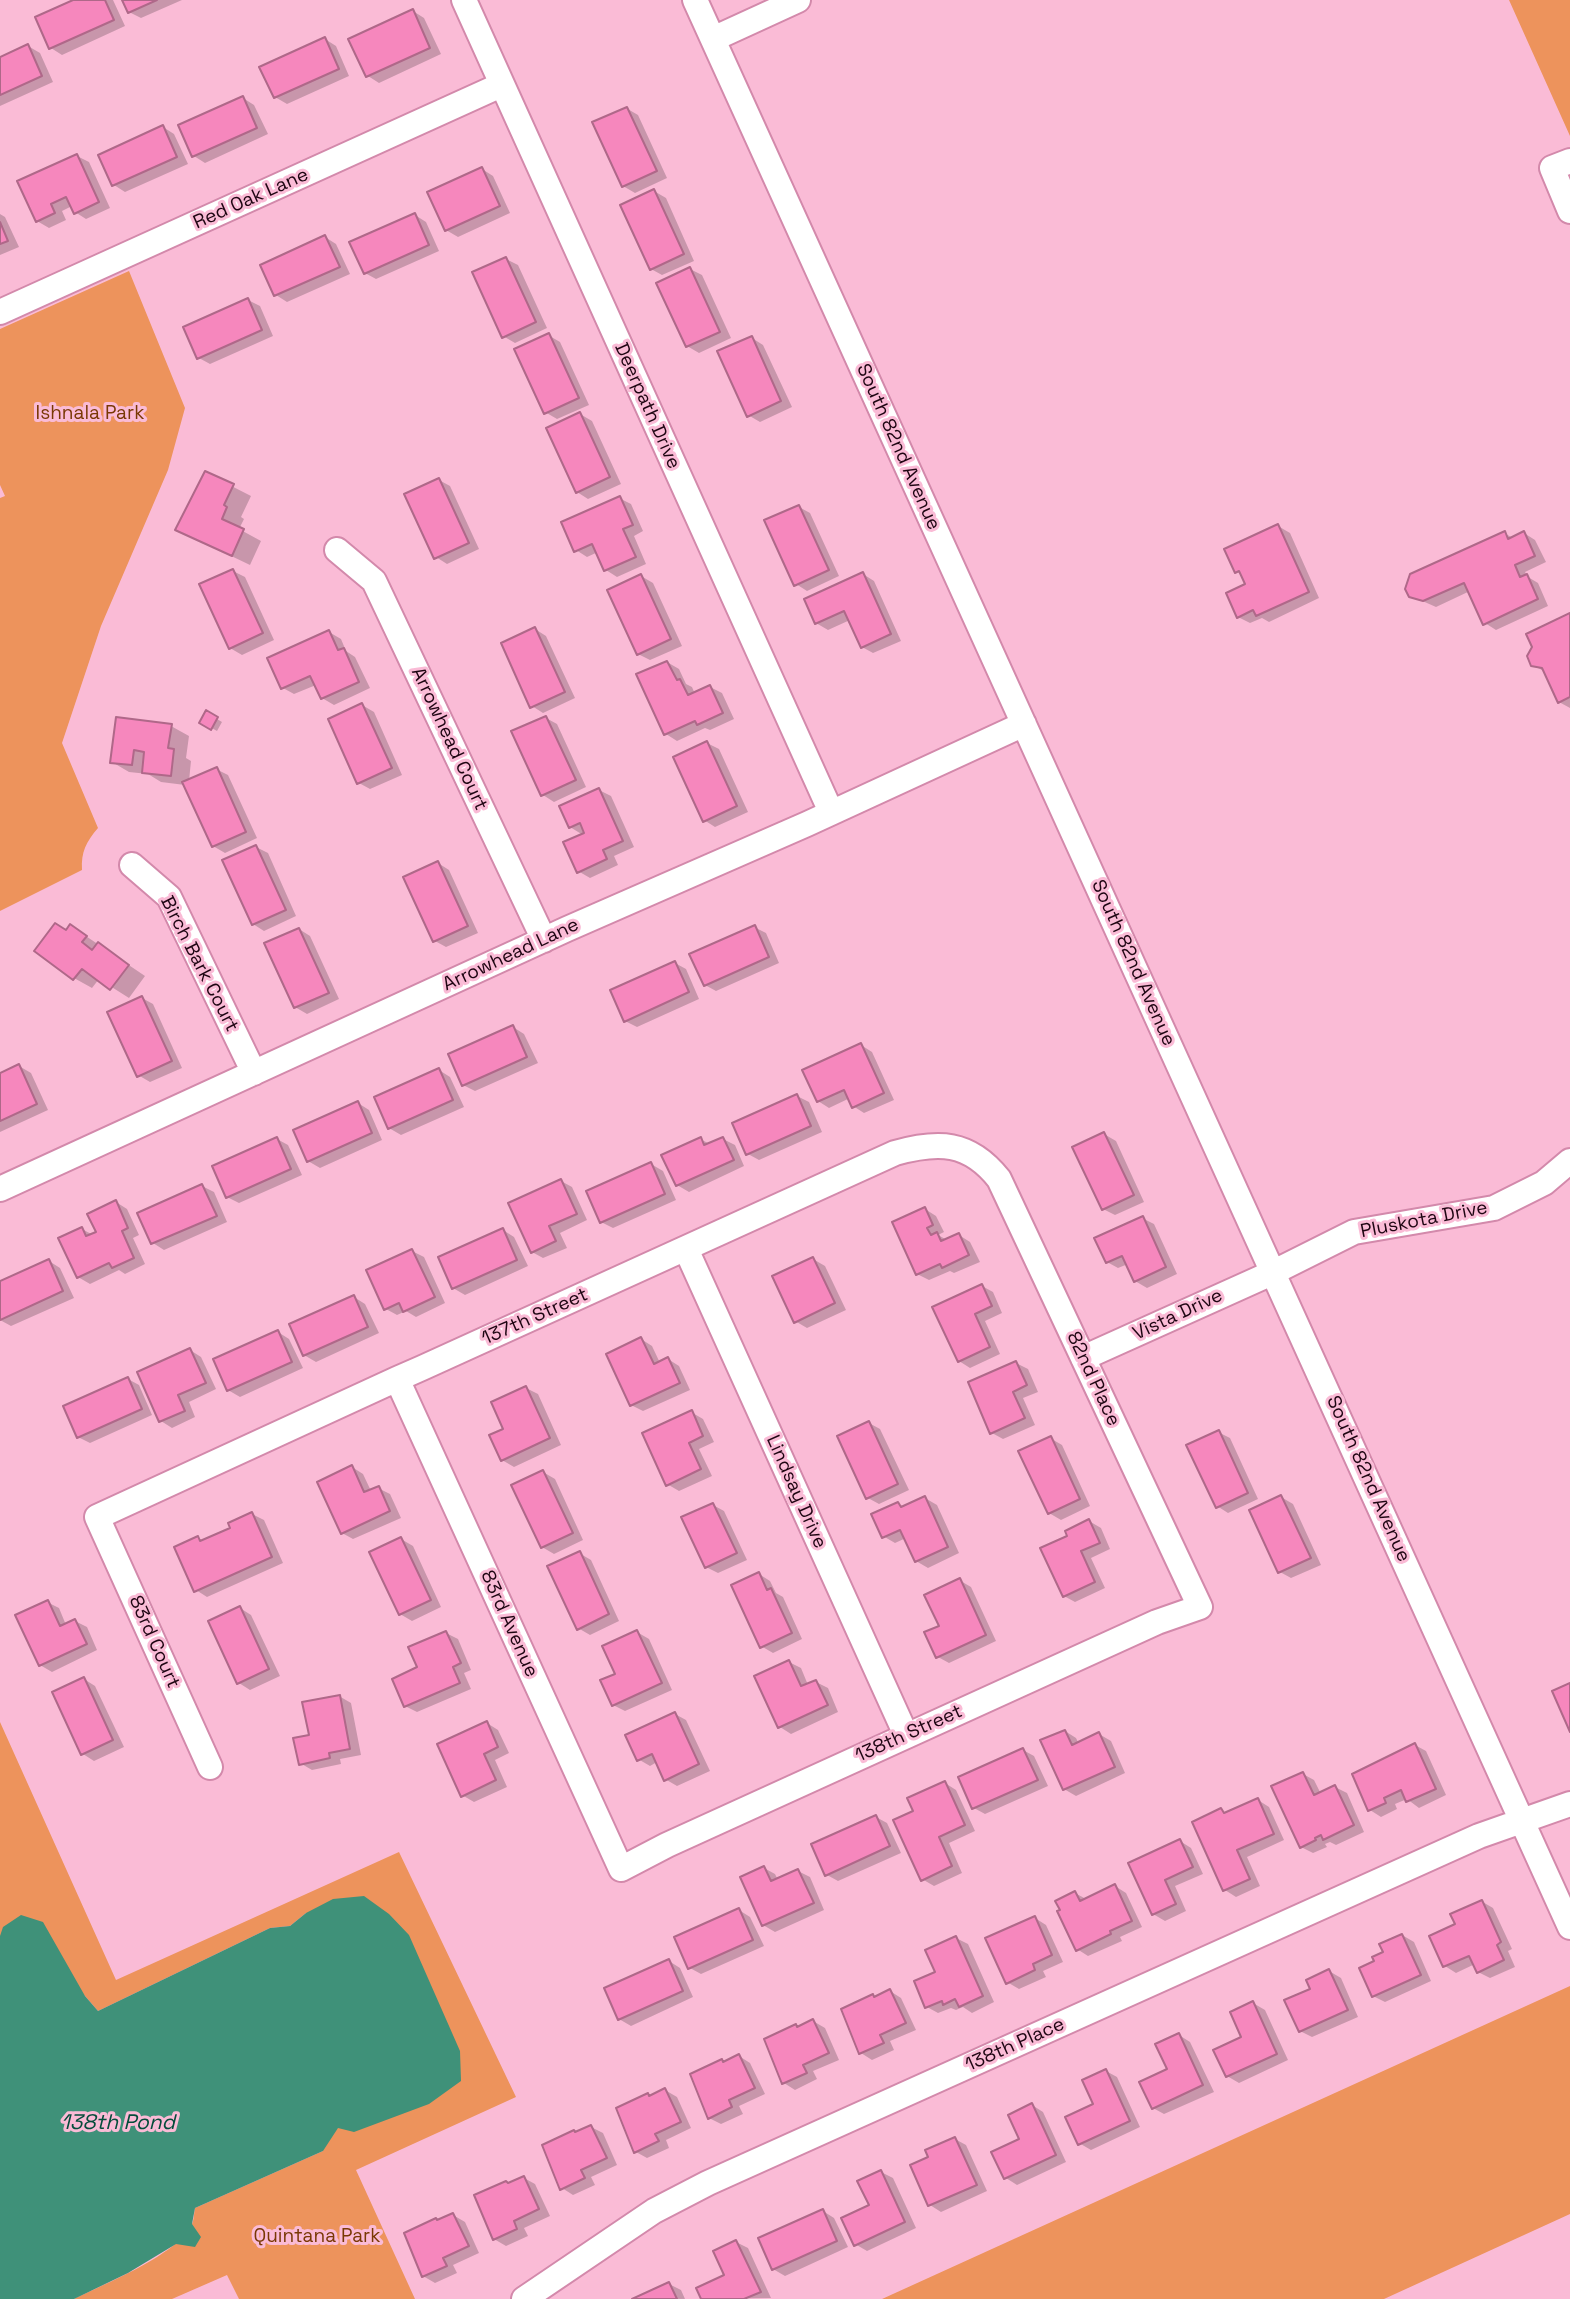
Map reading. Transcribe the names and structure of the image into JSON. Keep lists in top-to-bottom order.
{
  "streets": {
    "street": [
      "Red Oak Lane",
      "Deerpath Drive",
      "South 82nd Avenue",
      "Arrowhead Court",
      "Arrowhead Lane",
      "Birch Bark Court",
      "Pluskota Drive",
      "Vista Drive",
      "137th Street",
      "82nd Place",
      "Lindsay Drive",
      "83rd Avenue",
      "83rd Court",
      "138th Street",
      "138th Place"
    ]
  },
  "crossings": [
    ["Red Oak Lane", "Deerpath Drive"],
    ["Deerpath Drive", "Arrowhead Lane"],
    ["South 82nd Avenue", "Arrowhead Lane"],
    ["South 82nd Avenue", "Pluskota Drive"],
    ["South 82nd Avenue", "Vista Drive"],
    ["South 82nd Avenue", "138th Place"],
    ["Arrowhead Court", "Arrowhead Lane"],
    ["Arrowhead Lane", "Birch Bark Court"],
    ["Pluskota Drive", "Vista Drive"],
    ["Vista Drive", "82nd Place"],
    ["137th Street", "82nd Place"],
    ["137th Street", "Lindsay Drive"],
    ["137th Street", "83rd Avenue"],
    ["137th Street", "83rd Court"],
    ["82nd Place", "138th Street"],
    ["Lindsay Drive", "138th Street"],
    ["83rd Avenue", "138th Street"]
  ],
  "water": ["138th Pond"],
  "parks": ["Ishnala Park", "Quintana Park"]
}
